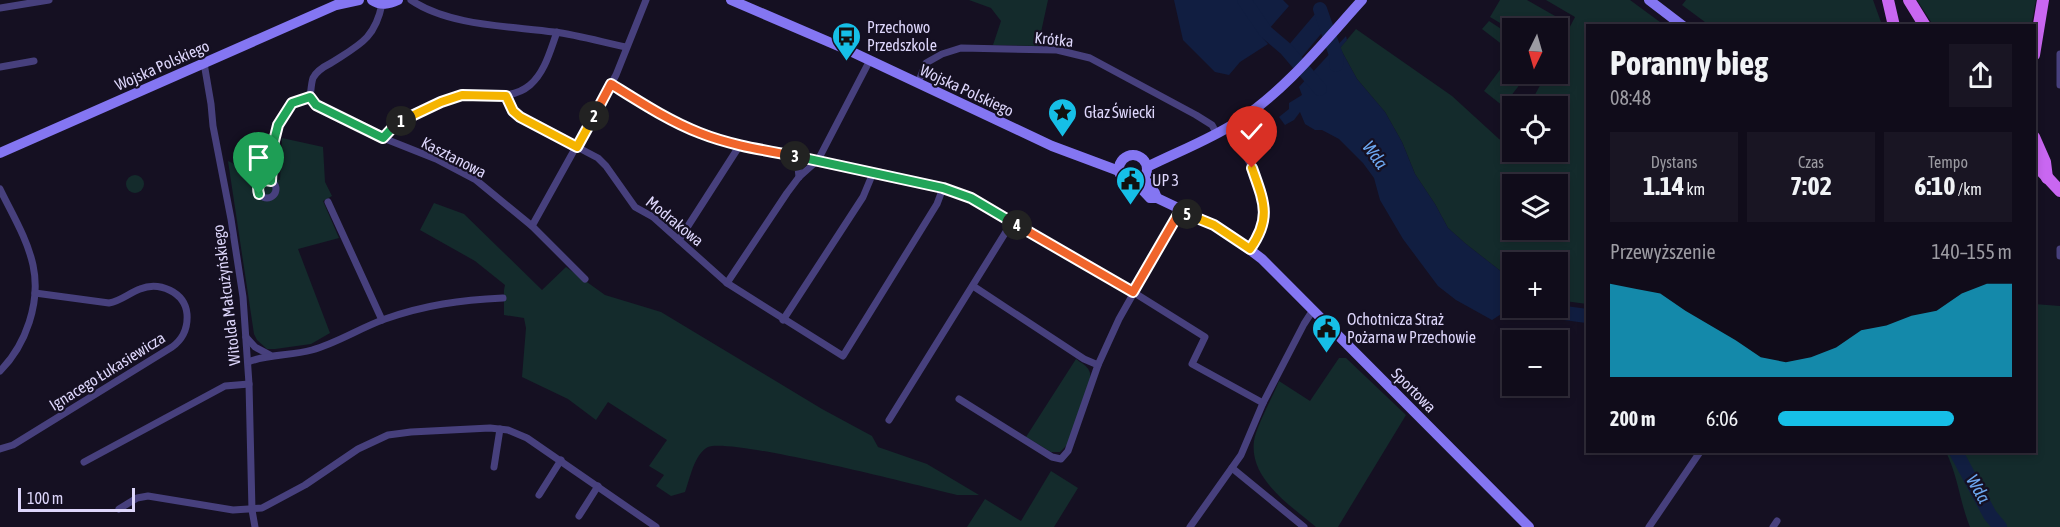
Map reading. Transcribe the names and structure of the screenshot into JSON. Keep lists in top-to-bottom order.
{
  "streets": {
    "street": [
      "Krótka",
      "Wojska Polskiego",
      "Kasztanowa",
      "Modrakowa",
      "Witolda Małcużyńskiego",
      "Ignacego Łukasiewicza",
      "Sportowa"
    ]
  },
  "crossings": [
    ["Krótka", "Wojska Polskiego"],
    ["Wojska Polskiego", "Witolda Małcużyńskiego"],
    ["Wojska Polskiego", "Sportowa"]
  ],
  "water": ["Wda"],
  "places": {
    "bus stop": ["Przechowo Przedszkole"],
    "place": ["Głaz Świecki"],
    "public building": ["UP 3", "Ochotnicza Straż Pożarna w Przechowie"]
  },
  "scale_bar": "100 m",
  "north": "bottom",
  "page": {
    "map_buttons": ["+", "−"],
    "heading": ["Poranny bieg", "08:48"],
    "pins": [
      "2",
      "1",
      "3",
      "5",
      "4"
    ],
    "stats": [
      ["Dystans", "1.14 km"],
      ["Czas", "7:02"],
      ["Tempo", "6:10 /km"]
    ],
    "chart": ["Przewyższenie", "140–155 m"],
    "list": [
      {
        "name": "200 m",
        "note": "6:06"
      }
    ],
    "scale": "100 m"
  }
}
